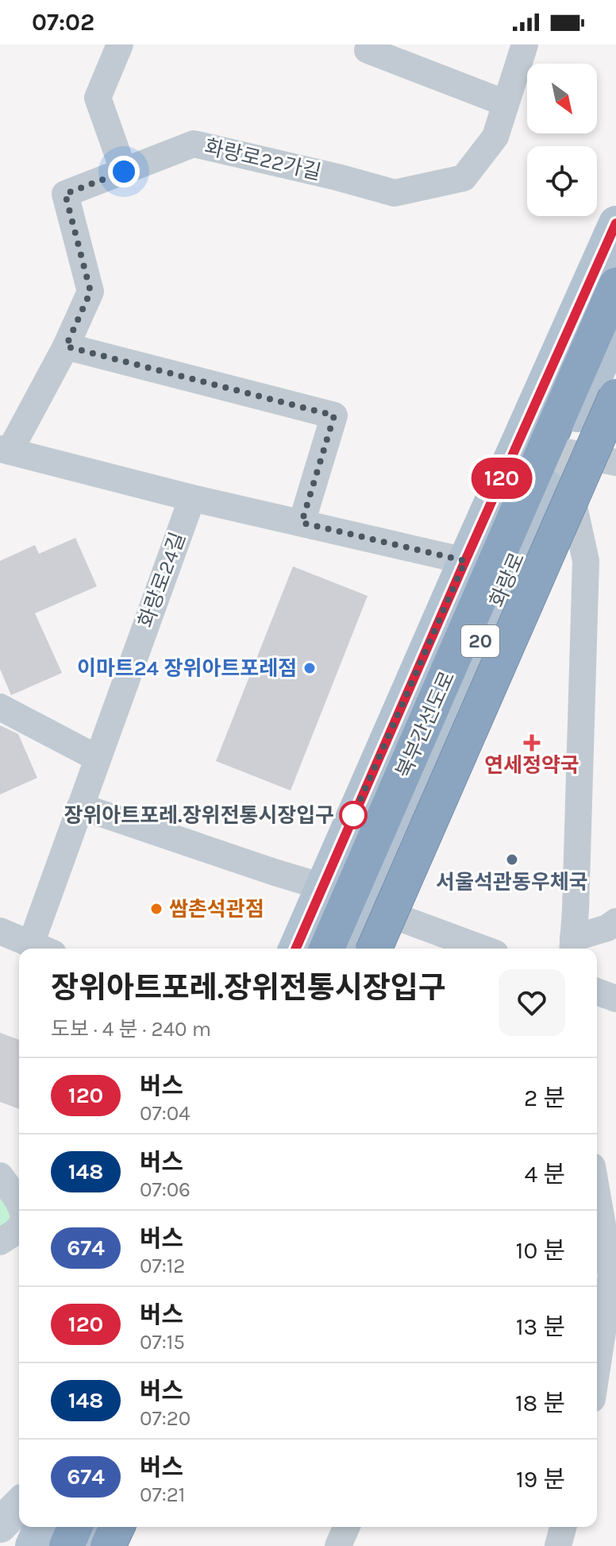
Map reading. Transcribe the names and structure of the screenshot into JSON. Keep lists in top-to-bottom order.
{
  "streets": {
    "highway": ["북부간선도로"],
    "main road": ["화랑로", "20"],
    "street": ["화랑로22가길", "화랑로24길"]
  },
  "places": {
    "other": [
      "이마트24 장위아트포레점",
      "장위아트포레.장위전통시장입구",
      "서울석관동우체국",
      "쌈촌석관점"
    ],
    "health": ["연세정약국"]
  },
  "lines": ["bus line 120"],
  "north": "bottom right",
  "page": {
    "status": "07:02",
    "on_map": "120",
    "heading": ["장위아트포레.장위전통시장입구", "도보 · 4 분 · 240 m"],
    "list": [
      {
        "mark": "120",
        "name": "버스",
        "note": "07:04",
        "value": "2 분"
      },
      {
        "mark": "148",
        "name": "버스",
        "note": "07:06",
        "value": "4 분"
      },
      {
        "mark": "674",
        "name": "버스",
        "note": "07:12",
        "value": "10 분"
      },
      {
        "mark": "120",
        "name": "버스",
        "note": "07:15",
        "value": "13 분"
      },
      {
        "mark": "148",
        "name": "버스",
        "note": "07:20",
        "value": "18 분"
      },
      {
        "mark": "674",
        "name": "버스",
        "note": "07:21",
        "value": "19 분"
      }
    ]
  }
}
